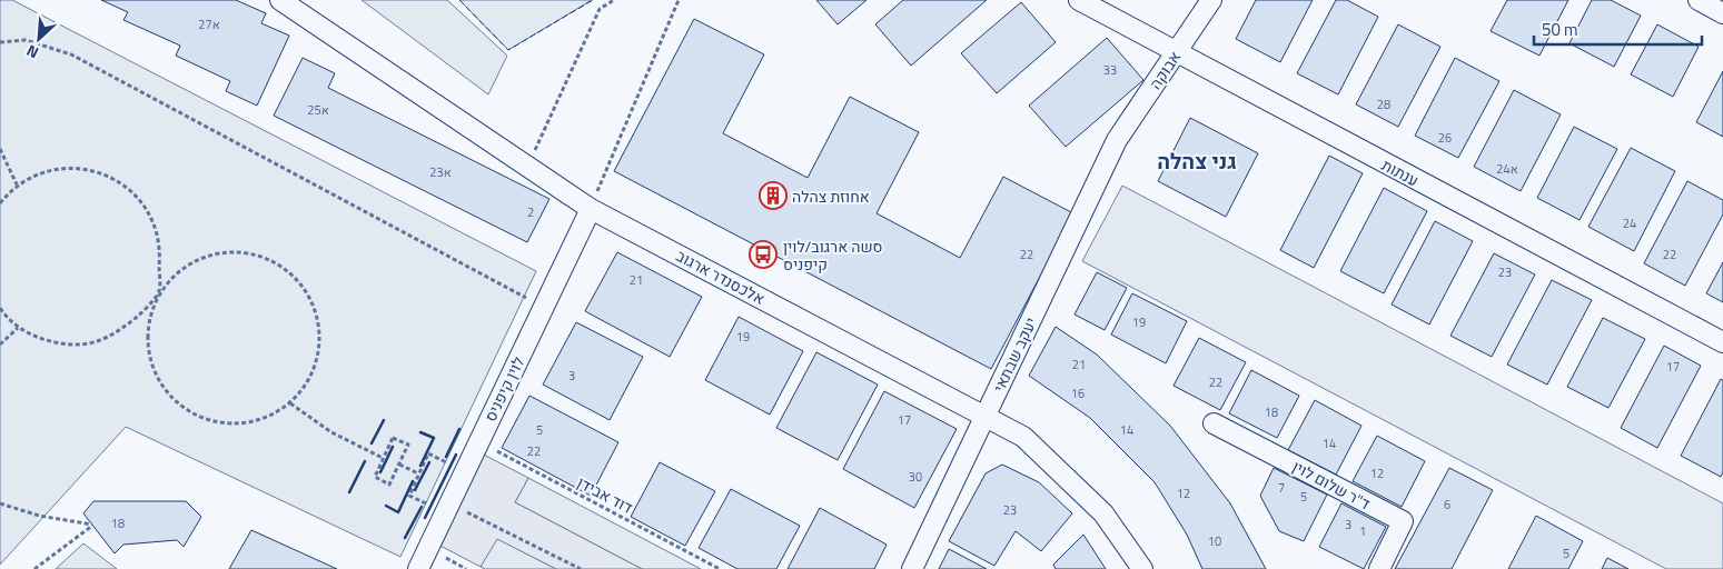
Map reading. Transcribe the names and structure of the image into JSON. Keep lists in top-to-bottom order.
{
  "streets": {
    "street": [
      "אבוקה",
      "ענתות",
      "אלכסנדר ארגוב",
      "יעקב שבתאי",
      "לוין קיפניס",
      "ד\"ר שלום לוין"
    ],
    "path": ["דוד אבידן"]
  },
  "crossings": [
    ["אבוקה", "ענתות"],
    ["אבוקה", "יעקב שבתאי"],
    ["אלכסנדר ארגוב", "יעקב שבתאי"],
    ["אלכסנדר ארגוב", "לוין קיפניס"],
    ["לוין קיפניס", "דוד אבידן"]
  ],
  "districts": ["גני צהלה"],
  "places": {
    "building": ["אחוזת צהלה"],
    "bus stop": ["סשה ארגוב/לוין קיפניס"]
  },
  "house_numbers": [
    "27א",
    "33",
    "28",
    "25א",
    "26",
    "24א",
    "23א",
    "2",
    "24",
    "22",
    "22",
    "23",
    "21",
    "19",
    "19",
    "21",
    "17",
    "3",
    "22",
    "16",
    "18",
    "17",
    "5",
    "14",
    "14",
    "22",
    "12",
    "30",
    "7",
    "12",
    "5",
    "6",
    "23",
    "18",
    "3",
    "1",
    "10",
    "5"
  ],
  "scale_bar": "50 m",
  "north": "bottom left"
}
